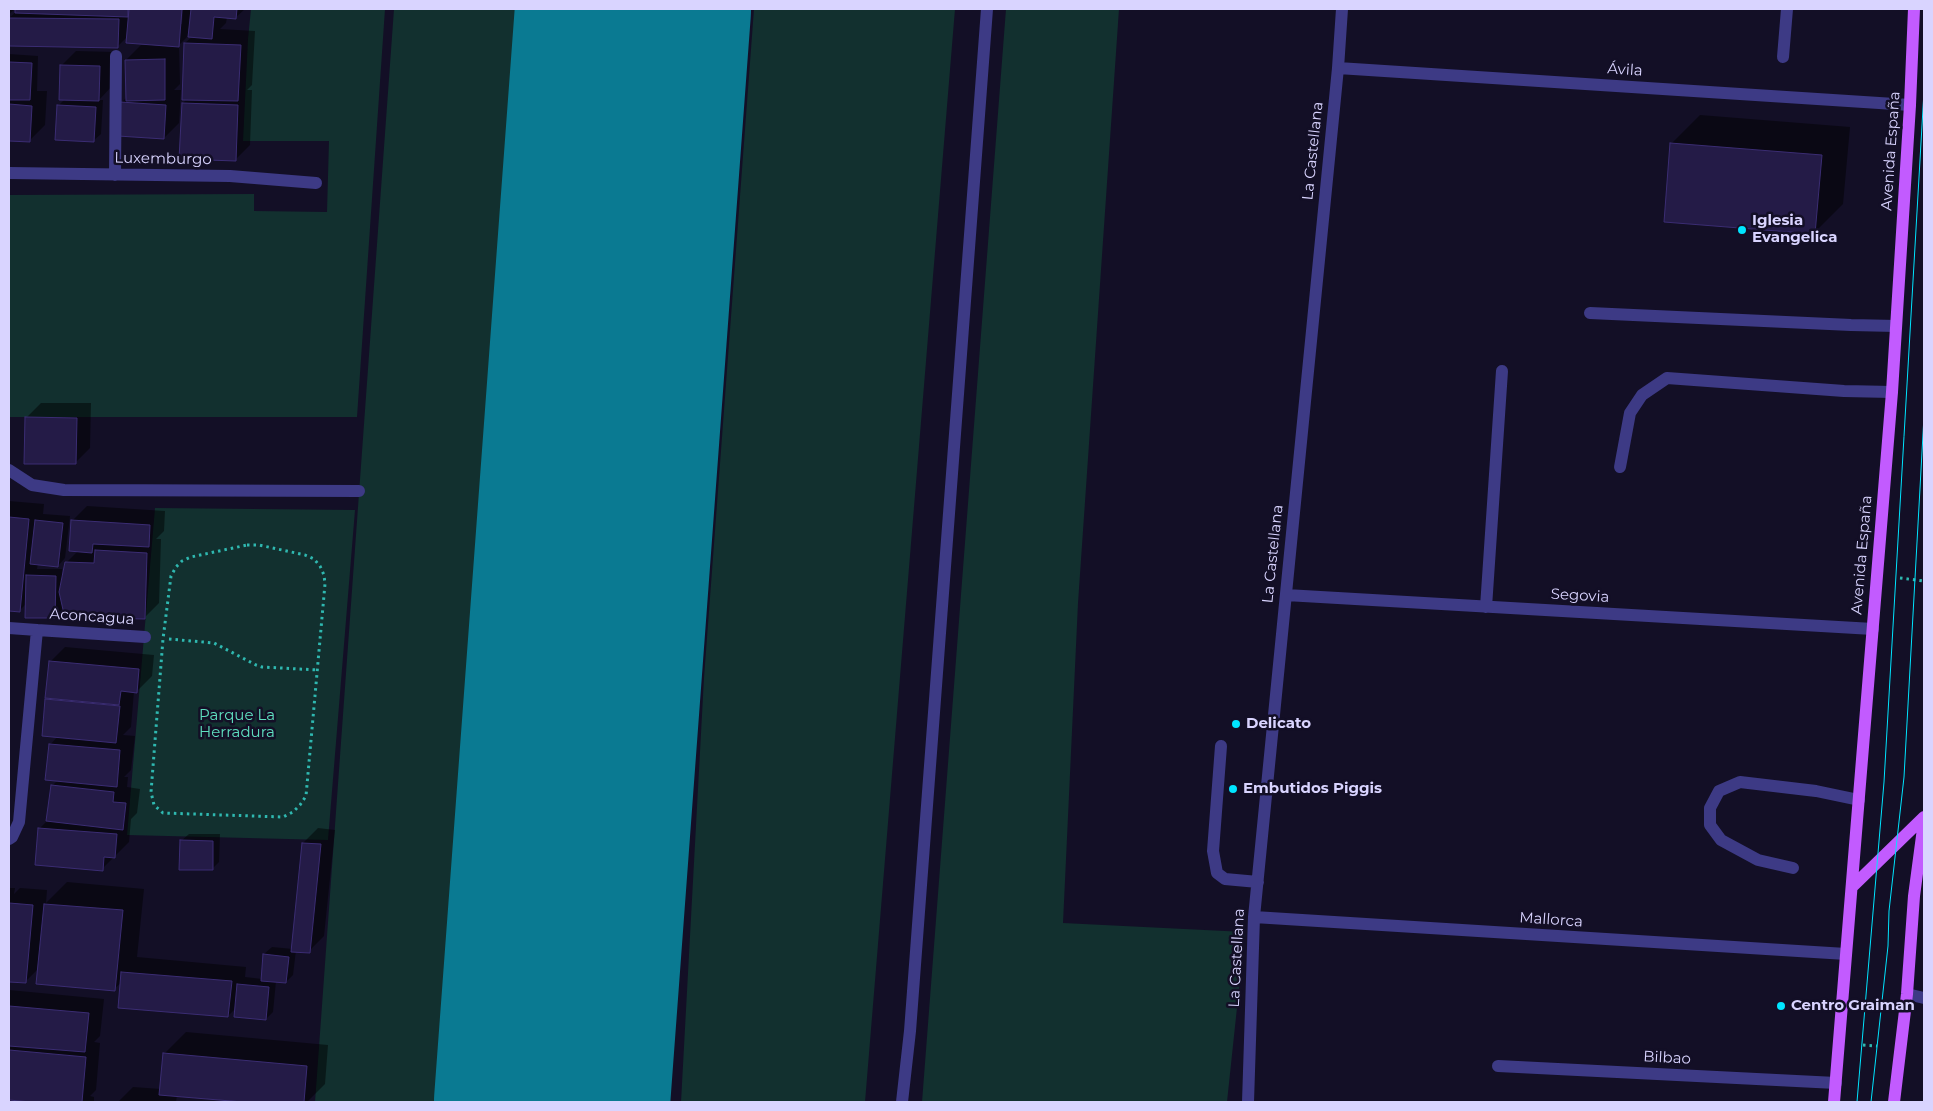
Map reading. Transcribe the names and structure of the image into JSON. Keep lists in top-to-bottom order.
{
  "streets": {
    "main road": ["Avenida España"],
    "street": [
      "Ávila",
      "La Castellana",
      "Luxemburgo",
      "Segovia",
      "Aconcagua",
      "Mallorca",
      "Bilbao"
    ]
  },
  "crossings": [
    ["Ávila", "La Castellana"],
    ["Ávila", "Avenida España"],
    ["La Castellana", "Segovia"],
    ["La Castellana", "Mallorca"],
    ["Avenida España", "Segovia"],
    ["Avenida España", "Mallorca"],
    ["Avenida España", "Bilbao"]
  ],
  "parks": ["Parque La Herradura"],
  "places": [
    "Iglesia Evangelica",
    "Delicato",
    "Embutidos Piggis",
    "Centro Graiman"
  ]
}
